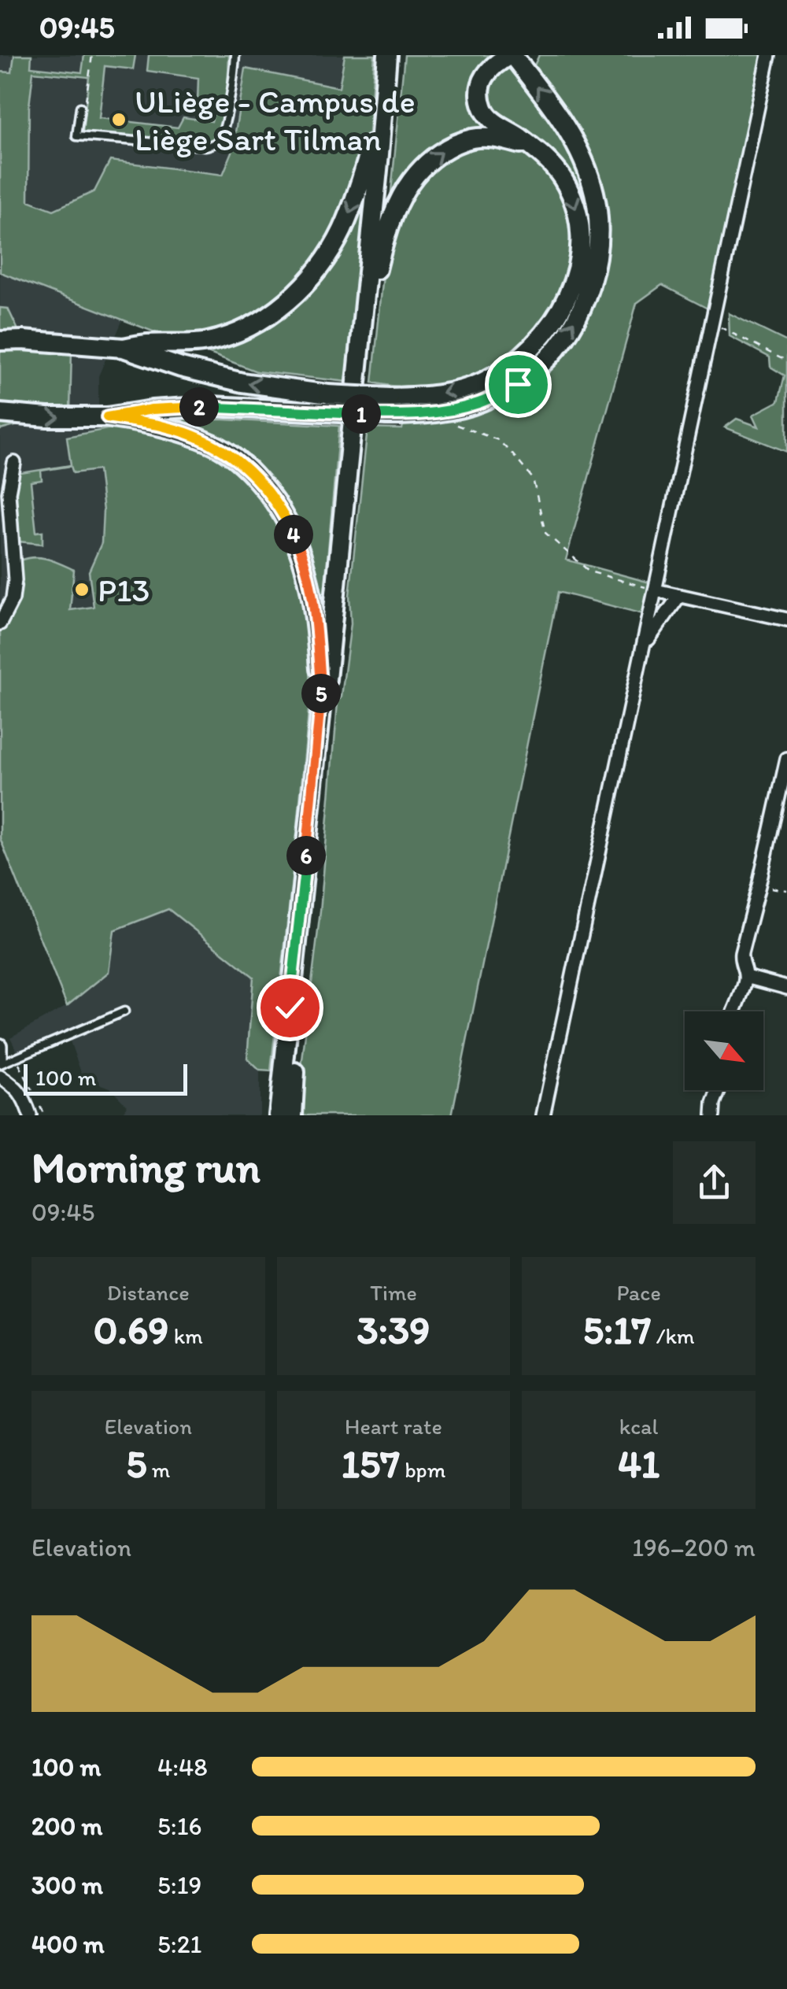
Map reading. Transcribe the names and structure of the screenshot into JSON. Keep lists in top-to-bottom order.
{
  "places": ["ULiège - Campus de Liège Sart Tilman", "P13"],
  "scale_bar": "100 m",
  "north": "bottom right",
  "page": {
    "status": "09:45",
    "pins": [
      "2",
      "1",
      "4",
      "5",
      "6"
    ],
    "scale": "100 m",
    "heading": ["Morning run", "09:45"],
    "stats": [
      ["Distance", "0.69 km"],
      ["Time", "3:39"],
      ["Pace", "5:17 /km"],
      ["Elevation", "5 m"],
      ["Heart rate", "157 bpm"],
      ["kcal", "41"]
    ],
    "chart": ["Elevation", "196–200 m"],
    "list": [
      {
        "name": "100 m",
        "note": "4:48"
      },
      {
        "name": "200 m",
        "note": "5:16"
      },
      {
        "name": "300 m",
        "note": "5:19"
      },
      {
        "name": "400 m",
        "note": "5:21"
      }
    ]
  }
}
